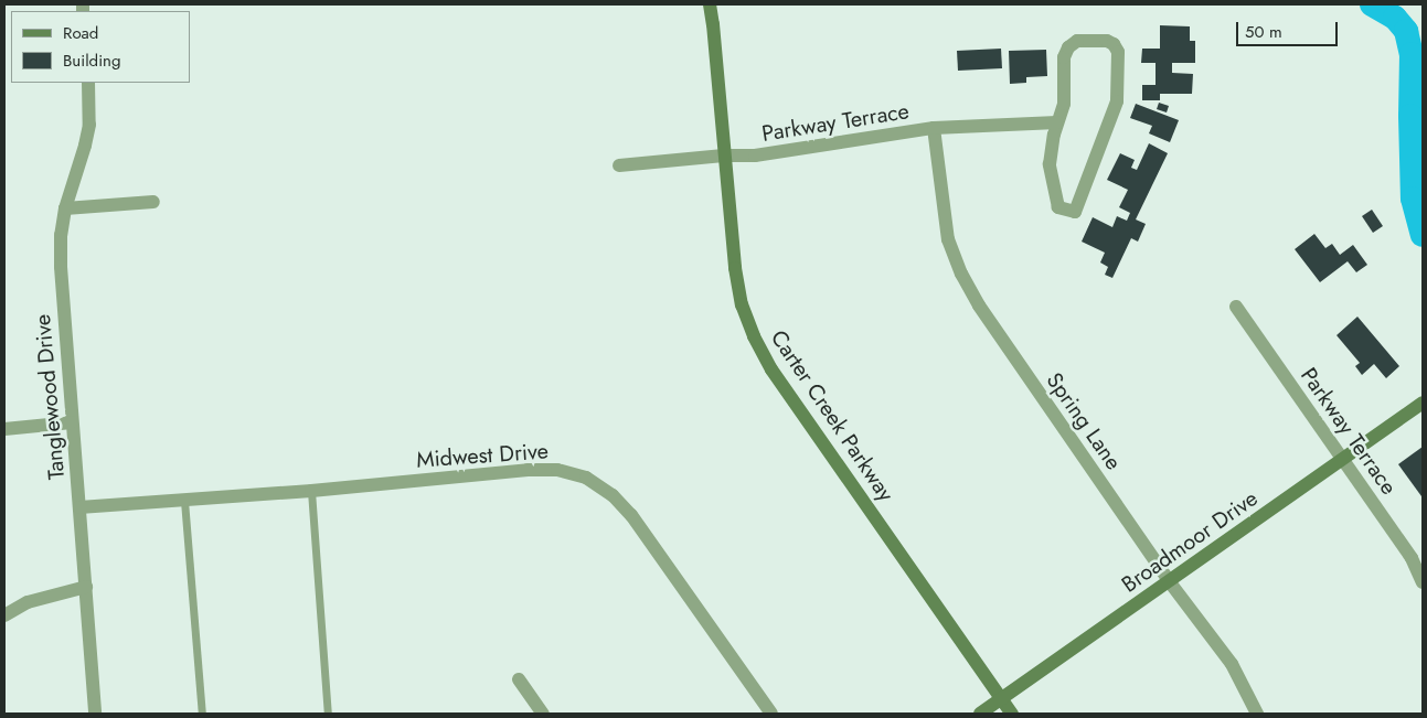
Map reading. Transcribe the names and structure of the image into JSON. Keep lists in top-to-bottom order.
{
  "streets": {
    "street": [
      "Parkway Terrace",
      "Tanglewood Drive",
      "Carter Creek Parkway",
      "Spring Lane",
      "Midwest Drive",
      "Broadmoor Drive"
    ]
  },
  "crossings": [
    ["Parkway Terrace", "Carter Creek Parkway"],
    ["Parkway Terrace", "Spring Lane"],
    ["Parkway Terrace", "Broadmoor Drive"],
    ["Tanglewood Drive", "Midwest Drive"],
    ["Carter Creek Parkway", "Broadmoor Drive"],
    ["Spring Lane", "Broadmoor Drive"]
  ],
  "legend": ["Road", "Building"],
  "scale_bar": "50 m"
}
